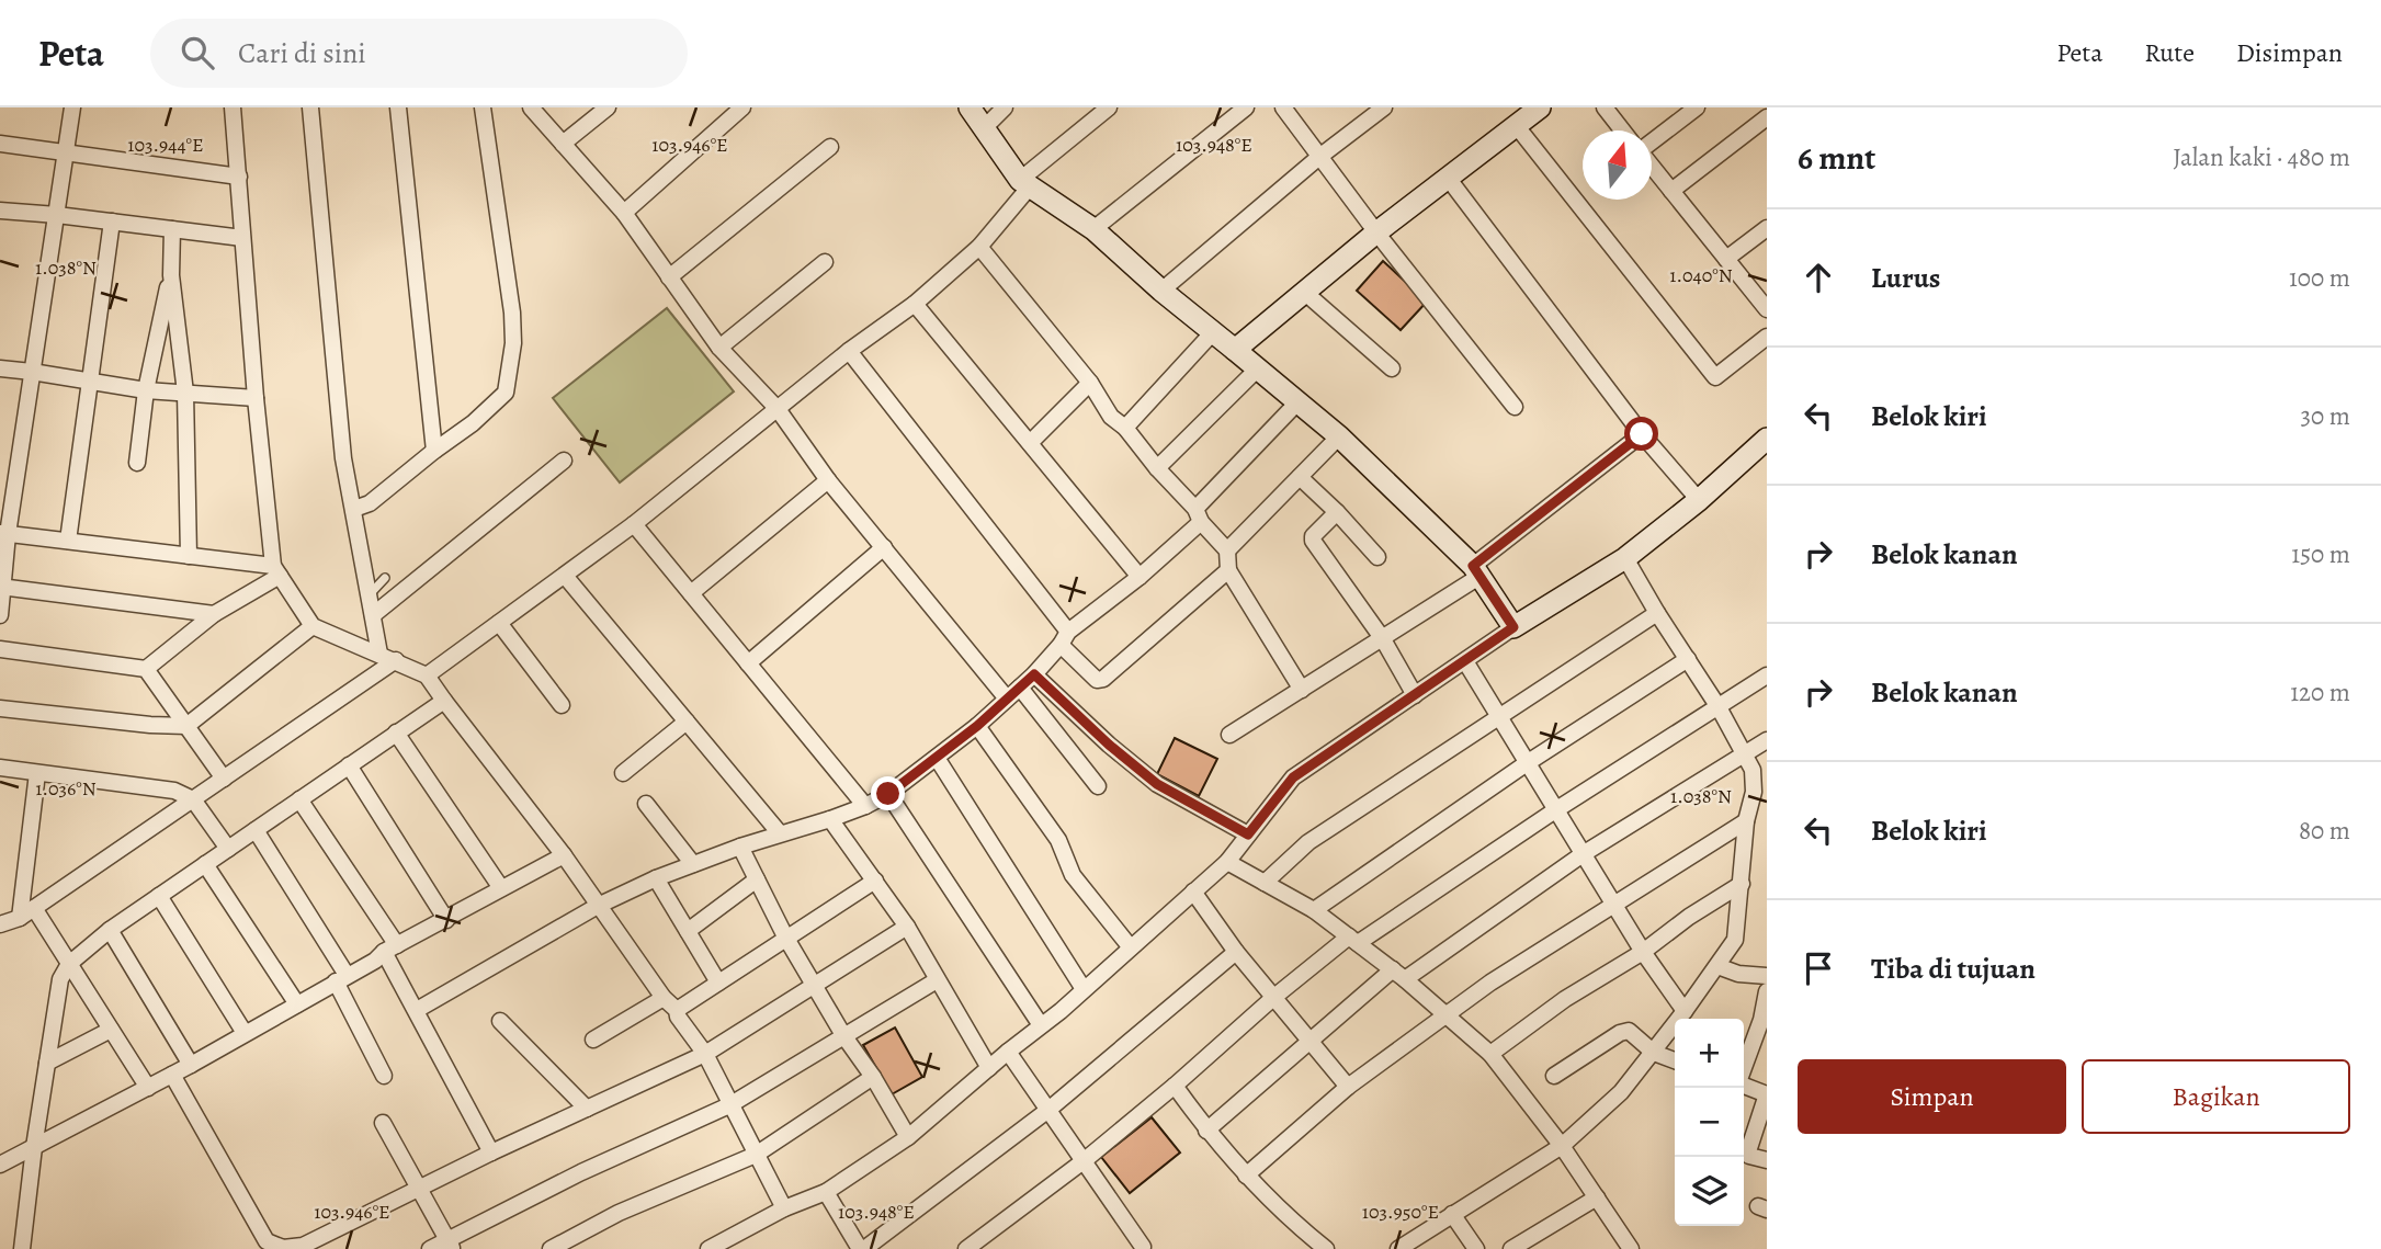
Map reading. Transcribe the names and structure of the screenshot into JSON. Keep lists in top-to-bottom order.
{
  "north": "top",
  "page": {
    "header": "Peta",
    "search": "Cari di sini",
    "nav": ["Peta", "Rute", "Disimpan"],
    "heading": ["6 mnt", "Jalan kaki · 480 m"],
    "list": [
      ["Lurus", "100 m"],
      ["Belok kiri", "30 m"],
      ["Belok kanan", "150 m"],
      ["Belok kanan", "120 m"],
      ["Belok kiri", "80 m"],
      "Tiba di tujuan"
    ],
    "map_buttons": ["+", "−"],
    "buttons": ["Simpan", "Bagikan"]
  },
  "coordinates": [
    "103.944°E",
    "103.946°E",
    "103.948°E",
    "1.038°N",
    "1.040°N",
    "1.036°N",
    "103.950°E"
  ]
}
